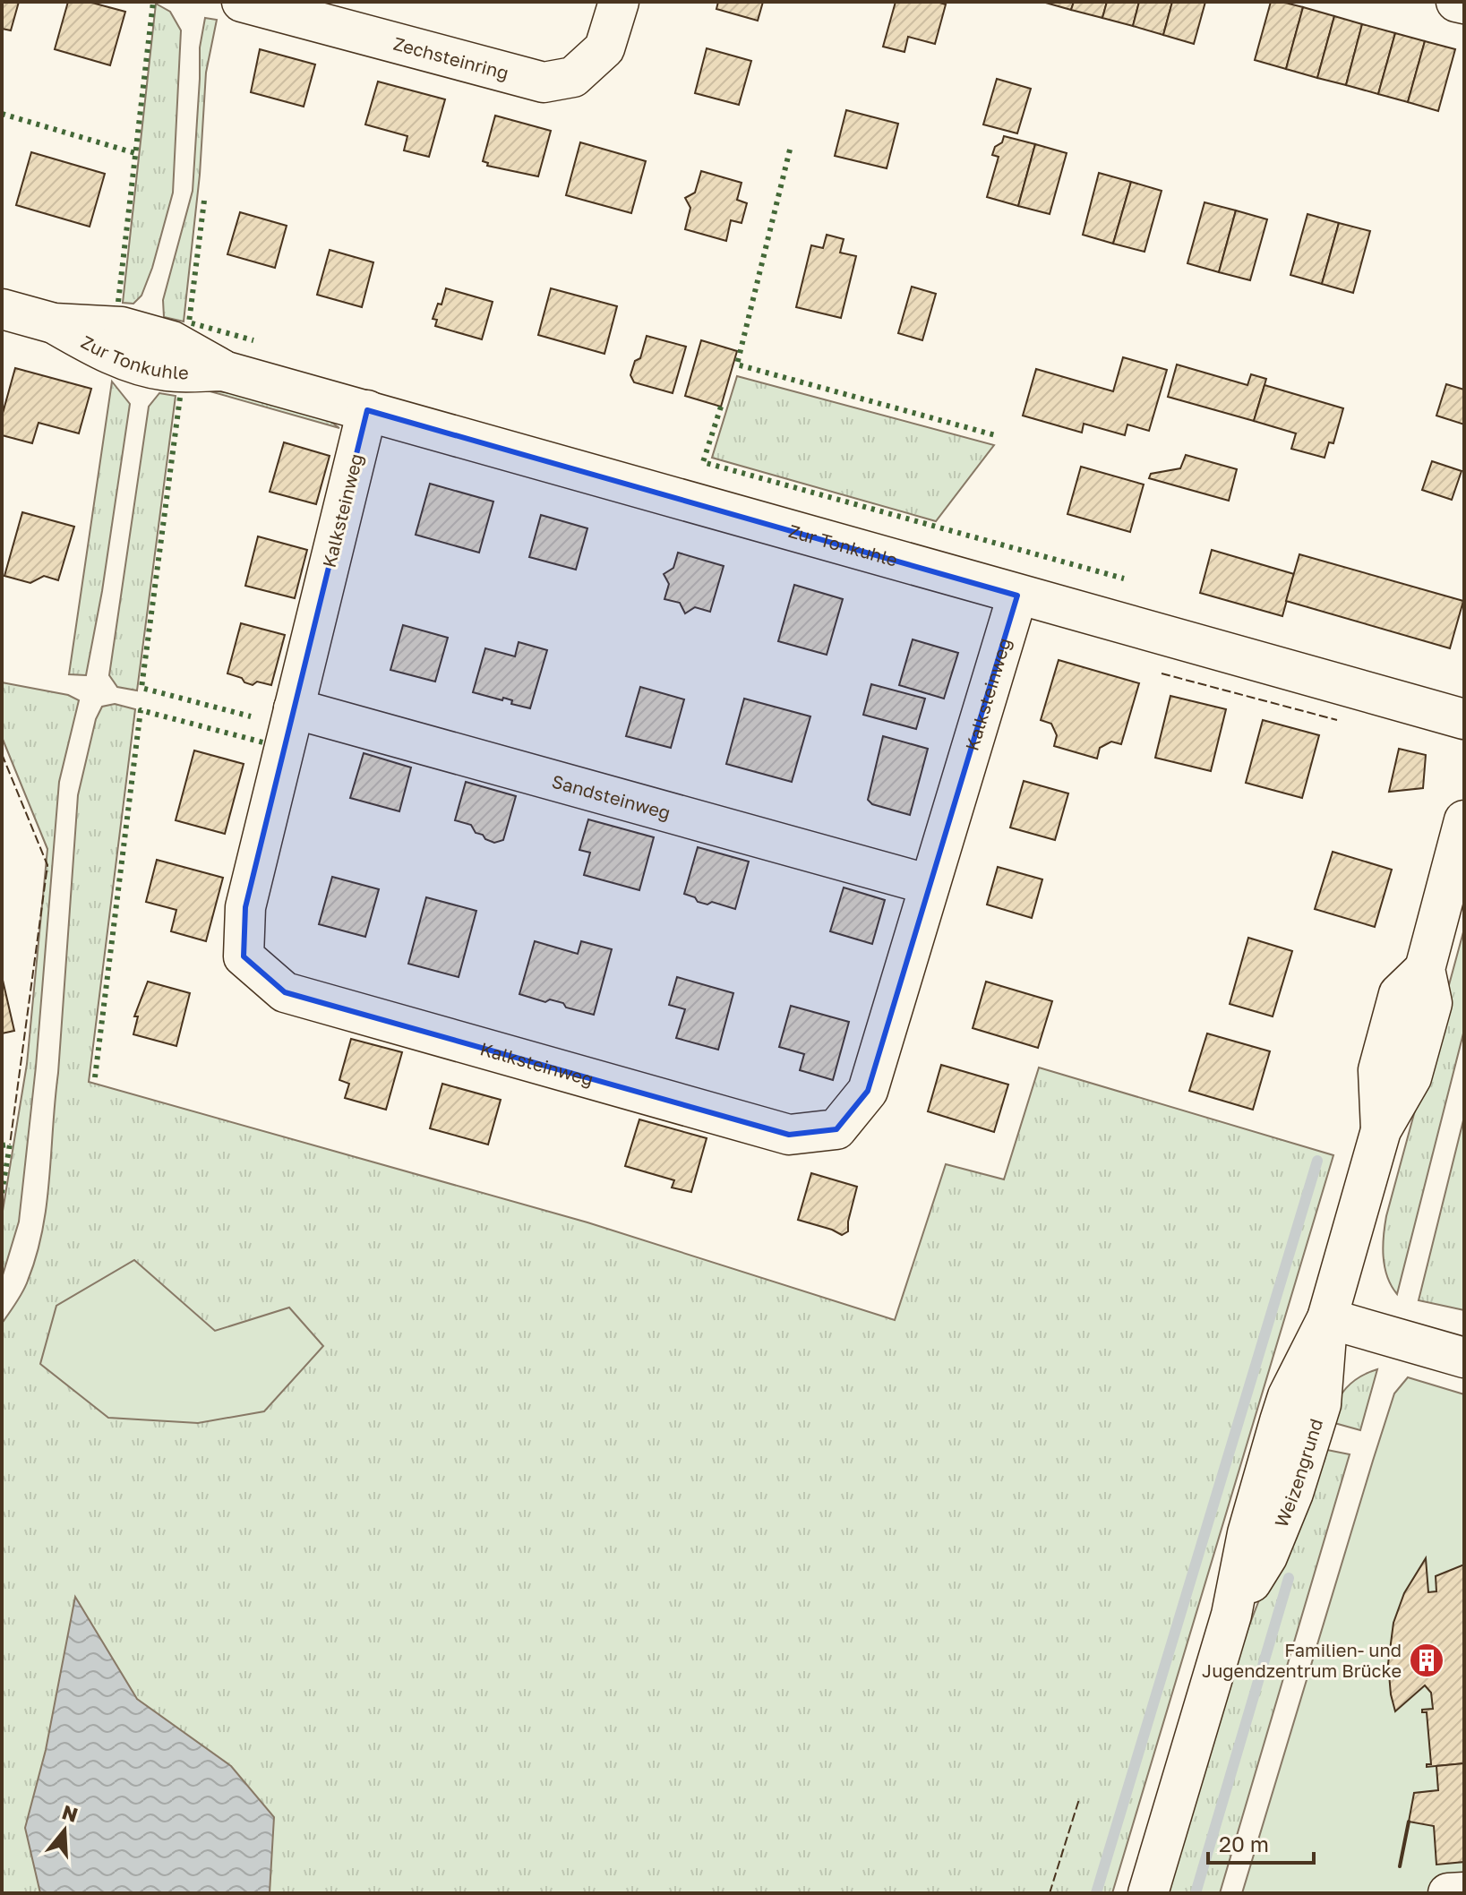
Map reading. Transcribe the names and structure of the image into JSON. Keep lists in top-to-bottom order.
{
  "streets": {
    "street": [
      "Zechsteinring",
      "Zur Tonkuhle",
      "Kalksteinweg",
      "Sandsteinweg",
      "Weizengrund"
    ]
  },
  "crossings": [
    ["Zur Tonkuhle", "Kalksteinweg"],
    ["Kalksteinweg", "Sandsteinweg"]
  ],
  "places": {
    "building": ["Familien- und Jugendzentrum Brücke"]
  },
  "scale_bar": "20 m",
  "north": "top"
}
